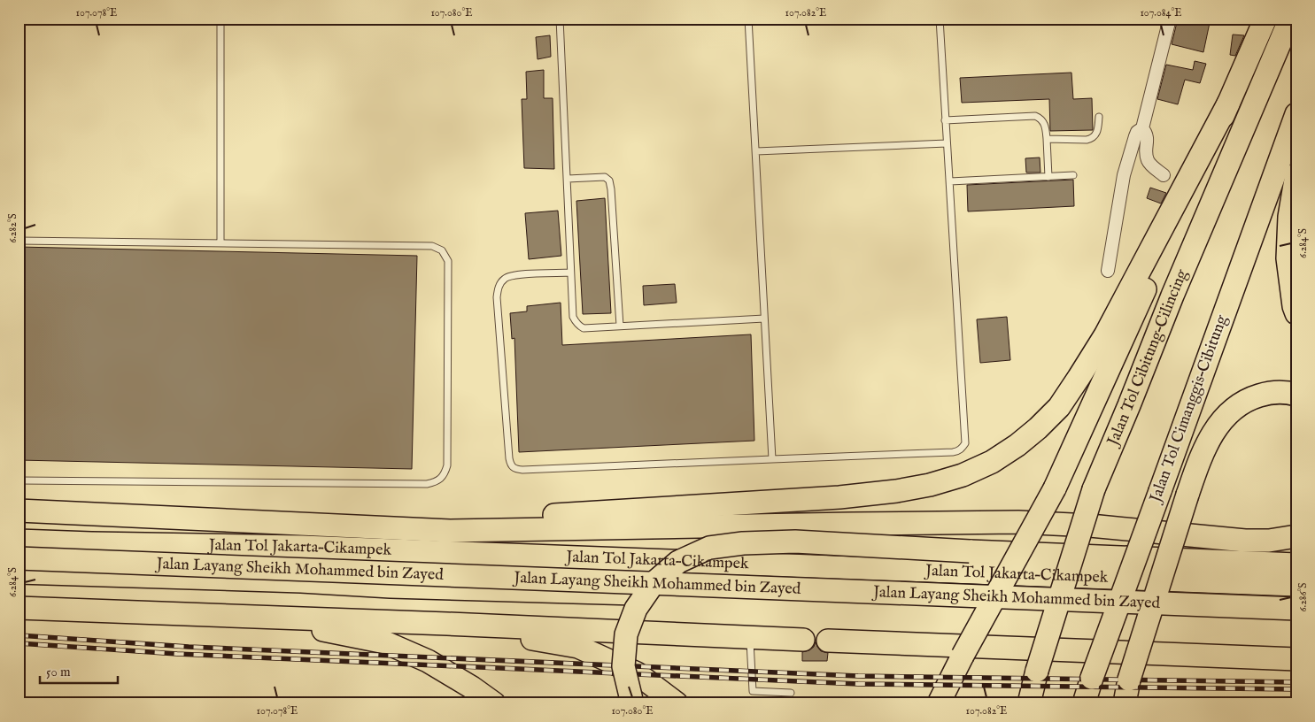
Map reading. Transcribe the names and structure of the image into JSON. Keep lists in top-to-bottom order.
{
  "streets": {
    "highway": [
      "Jalan Tol Cibitung–Cilincing",
      "Jalan Tol Cimanggis–Cibitung",
      "Jalan Tol Jakarta–Cikampek",
      "Jalan Layang Sheikh Mohammed bin Zayed"
    ]
  },
  "scale_bar": "50 m",
  "coordinates": [
    "107.078°E",
    "107.080°E",
    "107.082°E",
    "107.084°E",
    "6.282°S",
    "6.284°S",
    "6.286°S"
  ]
}
